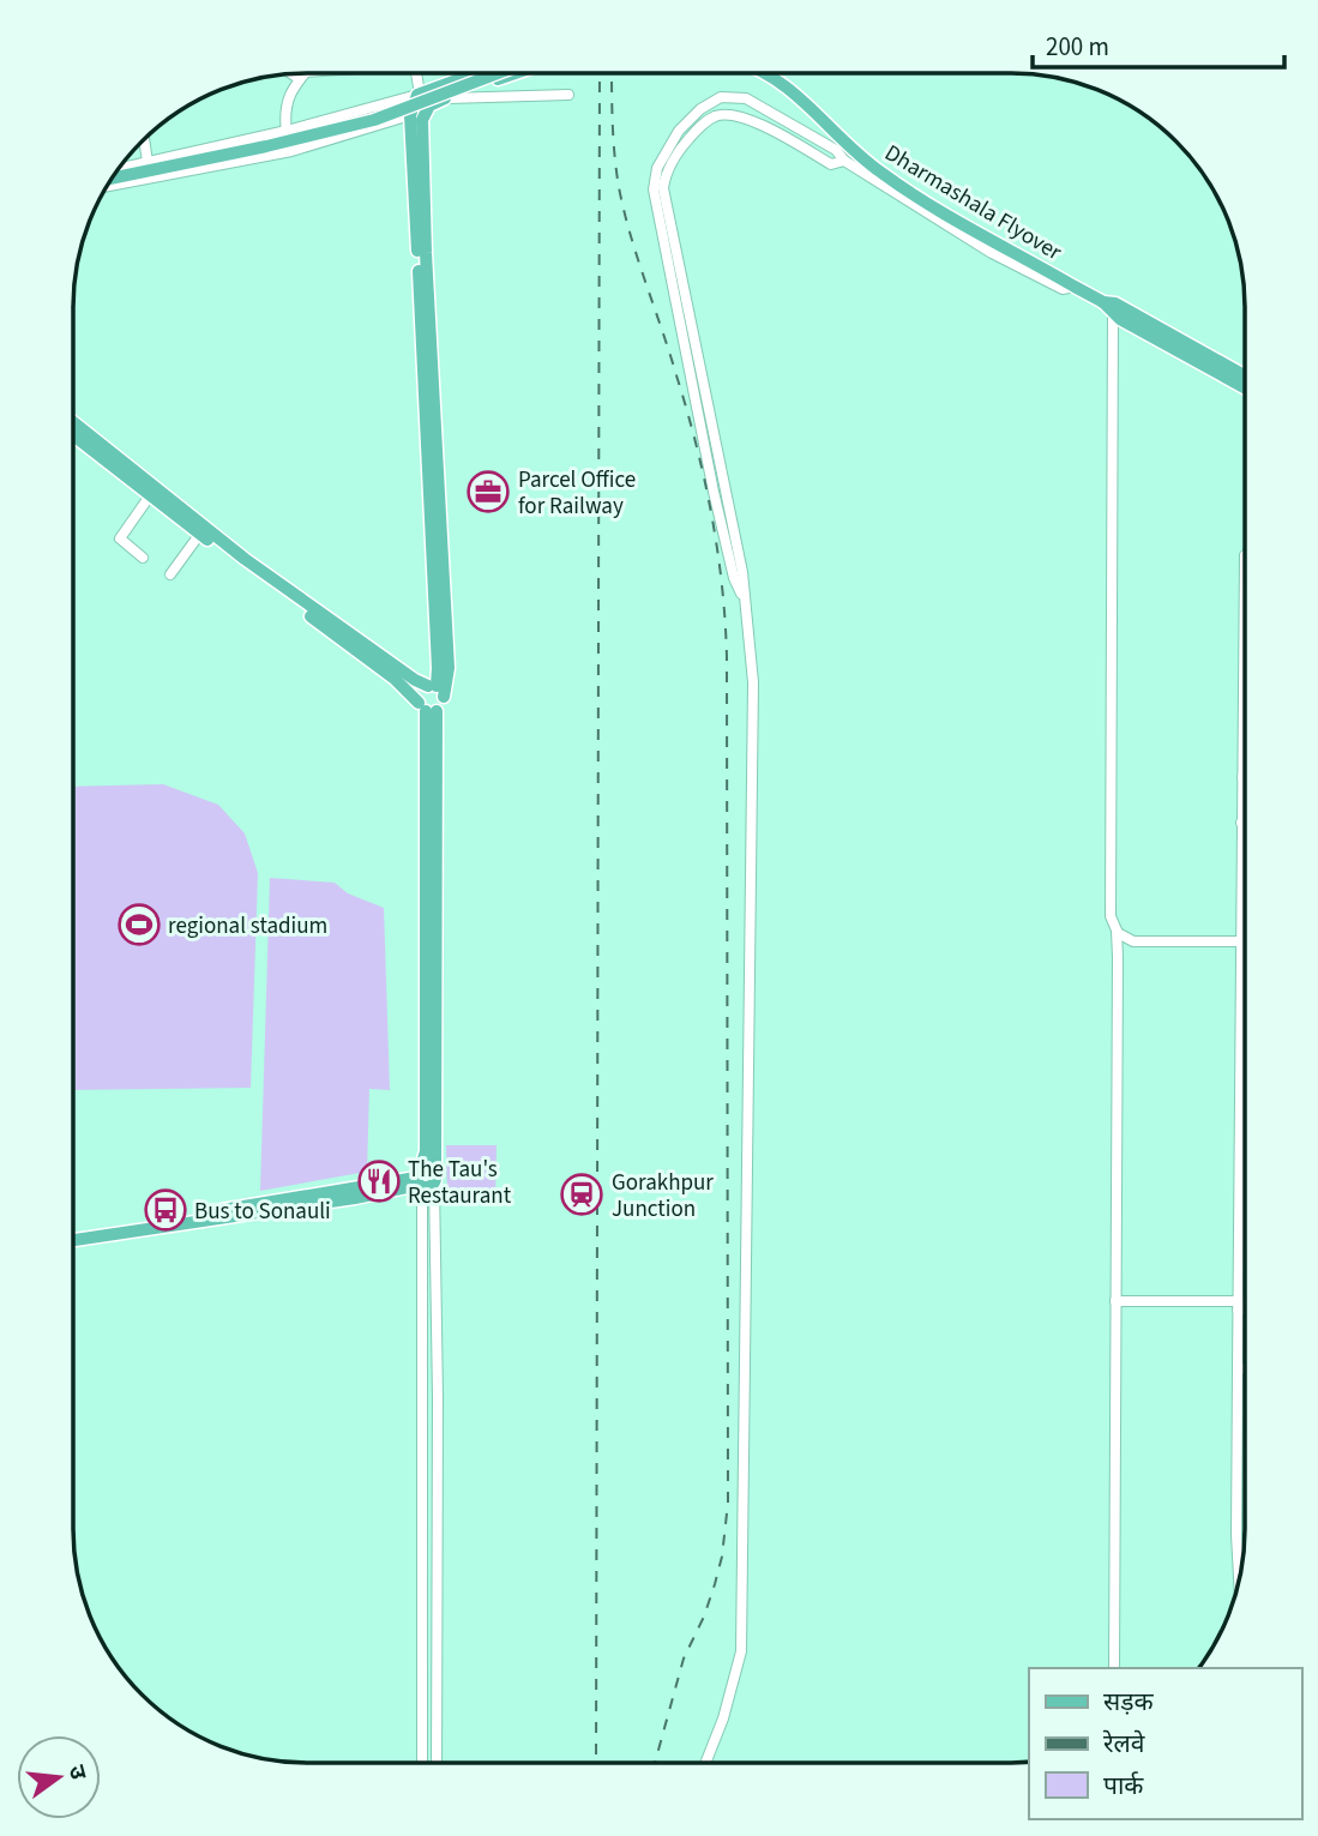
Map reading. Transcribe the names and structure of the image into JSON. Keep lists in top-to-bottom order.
{
  "streets": {
    "main road": ["Dharmashala Flyover"]
  },
  "places": {
    "office": ["Parcel Office for Railway"],
    "sports": ["regional stadium"],
    "restaurant": ["The Tau's Restaurant"],
    "station": ["Gorakhpur Junction"],
    "bus stop": ["Bus to Sonauli"]
  },
  "legend": ["सड़क", "रेलवे", "पार्क"],
  "scale_bar": "200 m",
  "north": "right"
}
